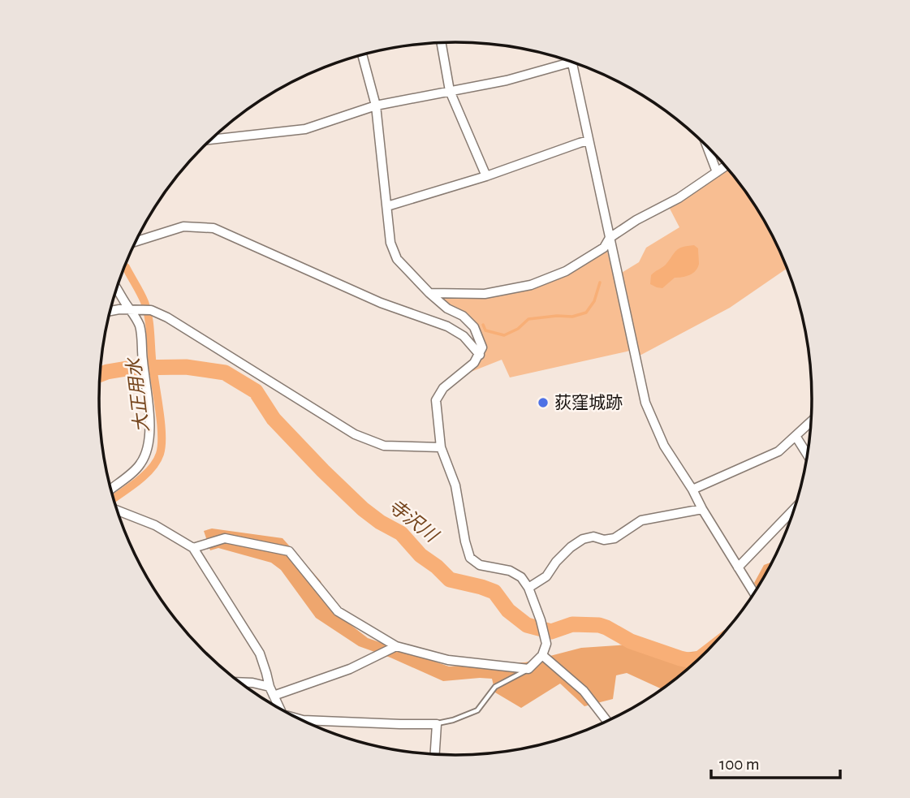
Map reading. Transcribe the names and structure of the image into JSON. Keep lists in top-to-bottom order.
{
  "water": ["大正用水", "寺沢川"],
  "places": ["荻窪城跡"],
  "scale_bar": "100 m"
}
